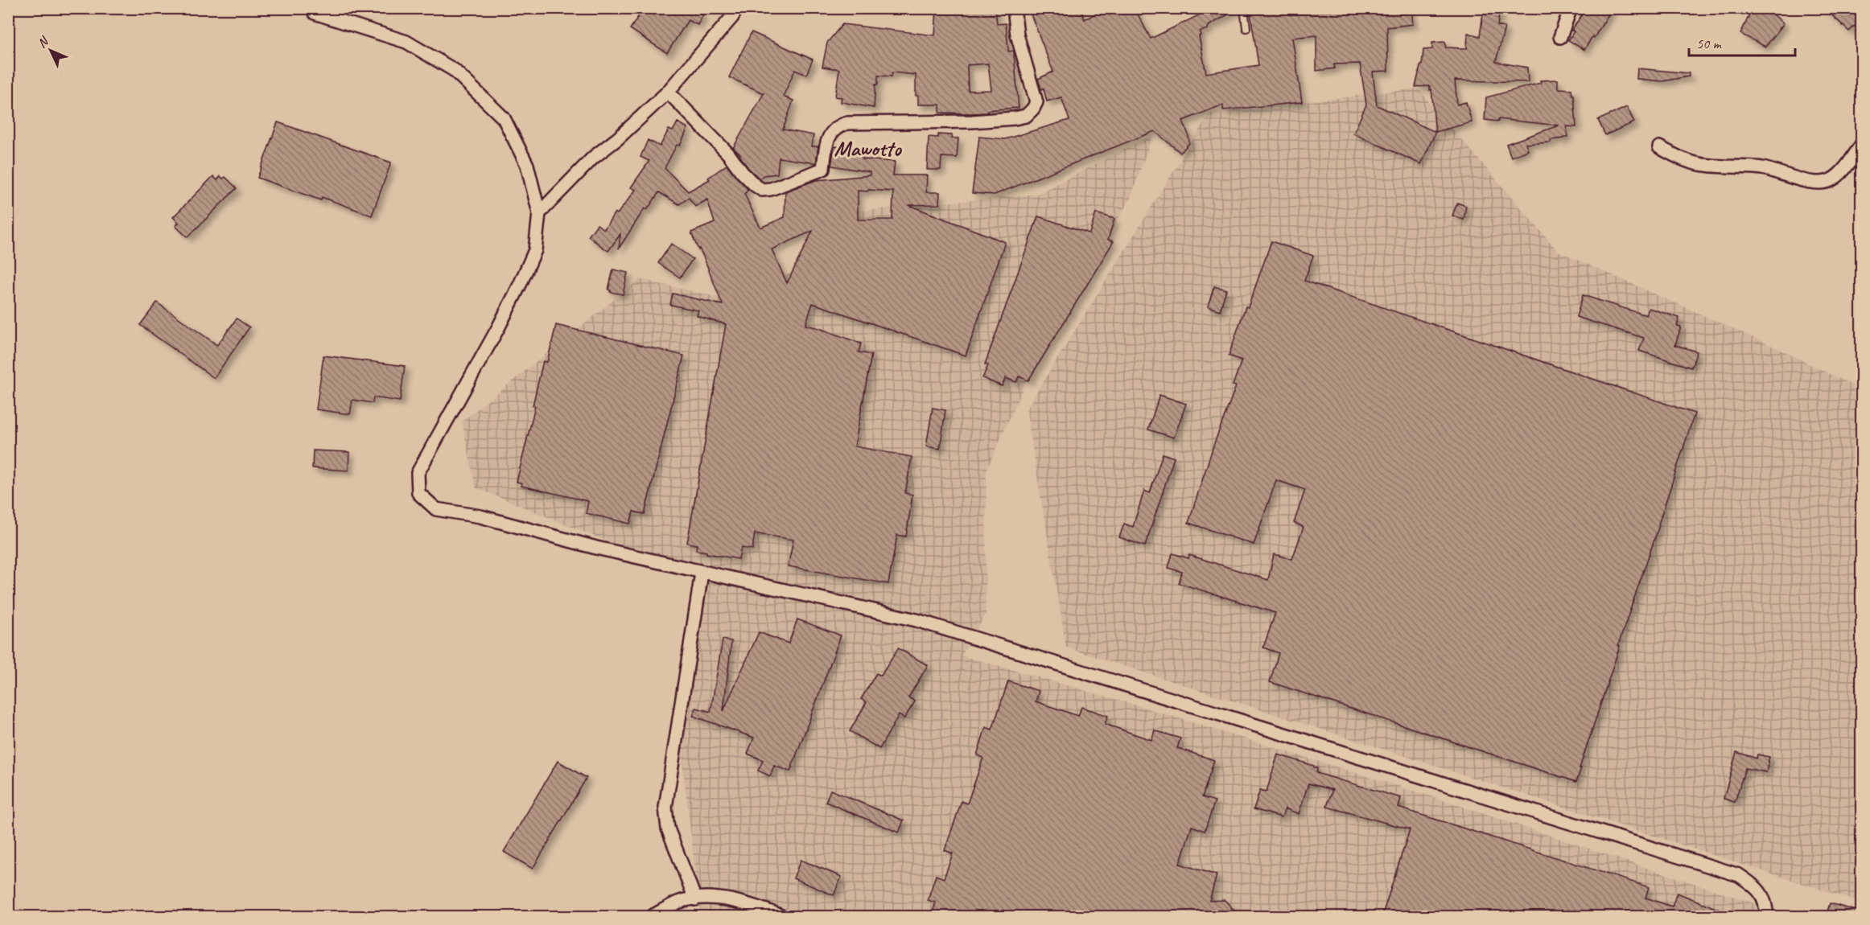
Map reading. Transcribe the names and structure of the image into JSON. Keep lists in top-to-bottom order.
{
  "districts": ["Mawotto"],
  "scale_bar": "50 m",
  "north": "top left"
}
